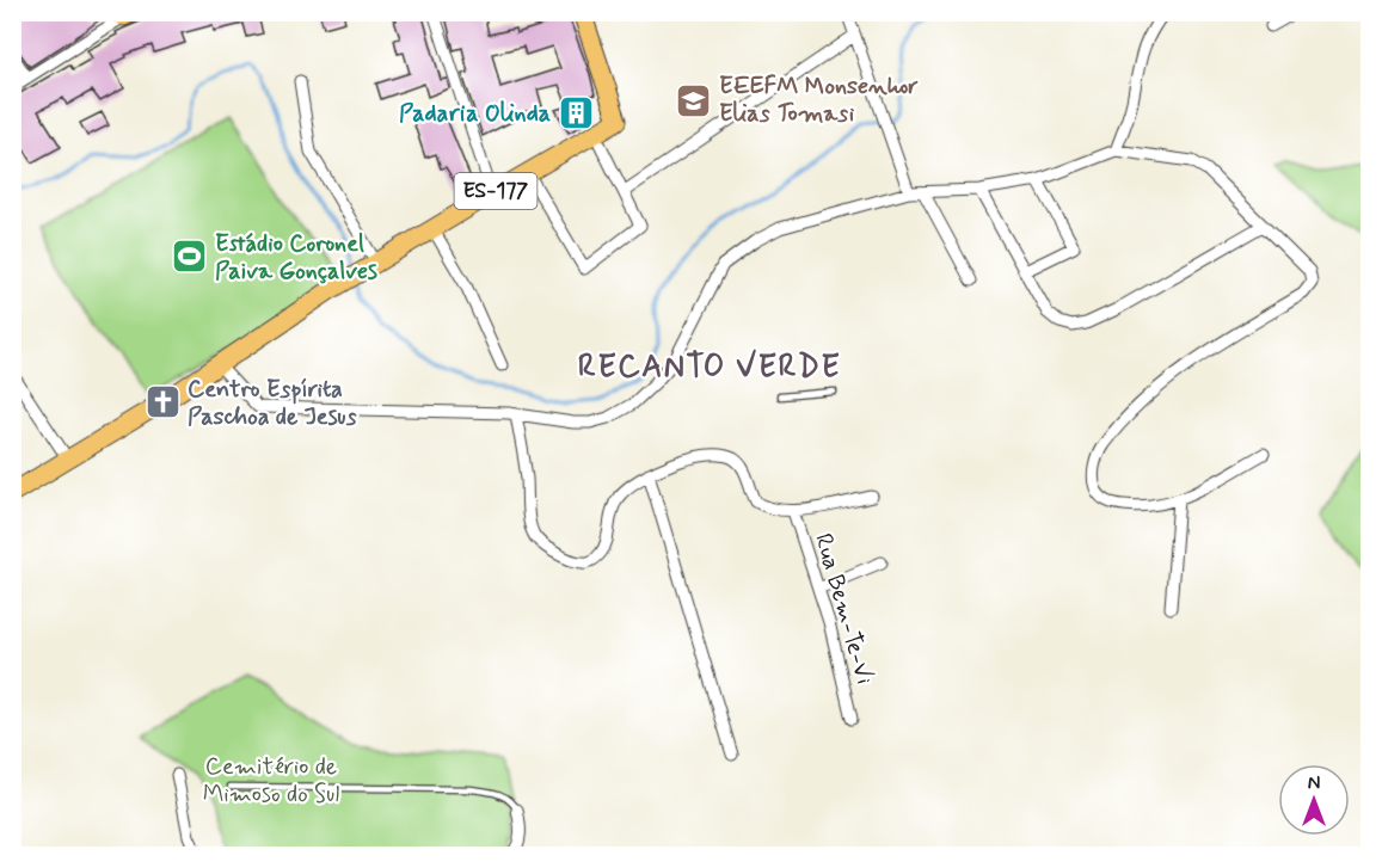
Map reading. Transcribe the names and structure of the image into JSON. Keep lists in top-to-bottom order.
{
  "streets": {
    "main road": ["ES-177"],
    "street": ["Rua Bem-Te-Vi"]
  },
  "districts": ["RECANTO VERDE"],
  "parks": ["Cemitério de Mimoso do Sul"],
  "places": {
    "school or university": ["EEEFM Monsenhor Elias Tomasi"],
    "building": ["Padaria Olinda"],
    "sports": ["Estádio Coronel Paiva Gonçalves"],
    "church": ["Centro Espírita Paschoa de Jesus"]
  },
  "north": "top"
}
